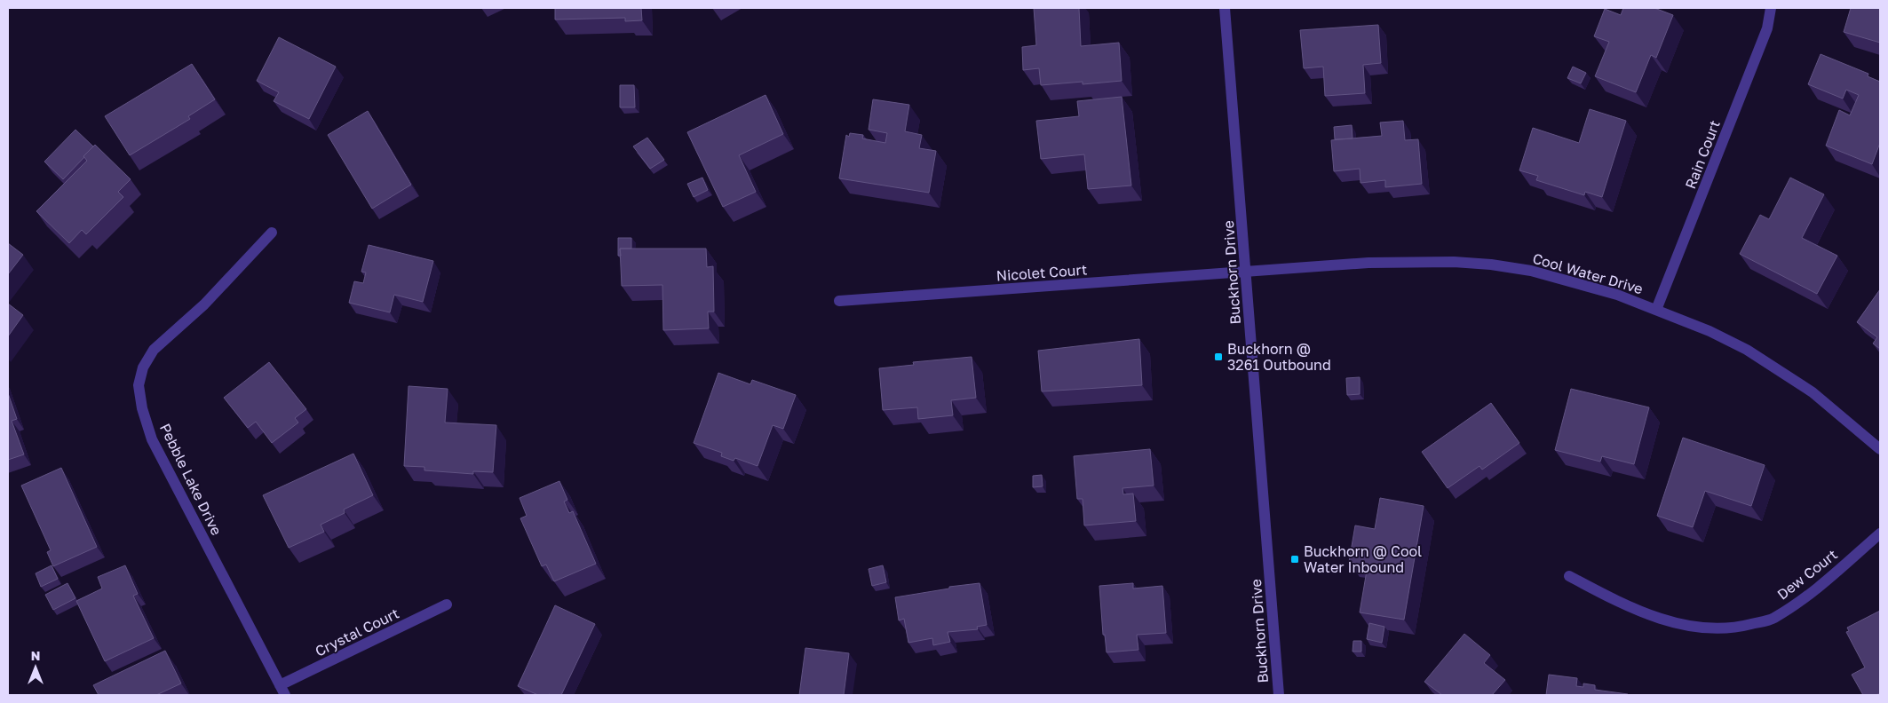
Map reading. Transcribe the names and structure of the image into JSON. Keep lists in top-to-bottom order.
{
  "streets": {
    "street": [
      "Rain Court",
      "Nicolet Court",
      "Buckhorn Drive",
      "Cool Water Drive",
      "Pebble Lake Drive",
      "Dew Court",
      "Crystal Court"
    ]
  },
  "crossings": [
    ["Rain Court", "Cool Water Drive"],
    ["Nicolet Court", "Buckhorn Drive"],
    ["Nicolet Court", "Cool Water Drive"],
    ["Buckhorn Drive", "Cool Water Drive"],
    ["Pebble Lake Drive", "Crystal Court"]
  ],
  "places": {
    "transit": ["Buckhorn @ 3261 Outbound", "Buckhorn @ Cool Water Inbound"]
  },
  "north": "top"
}
